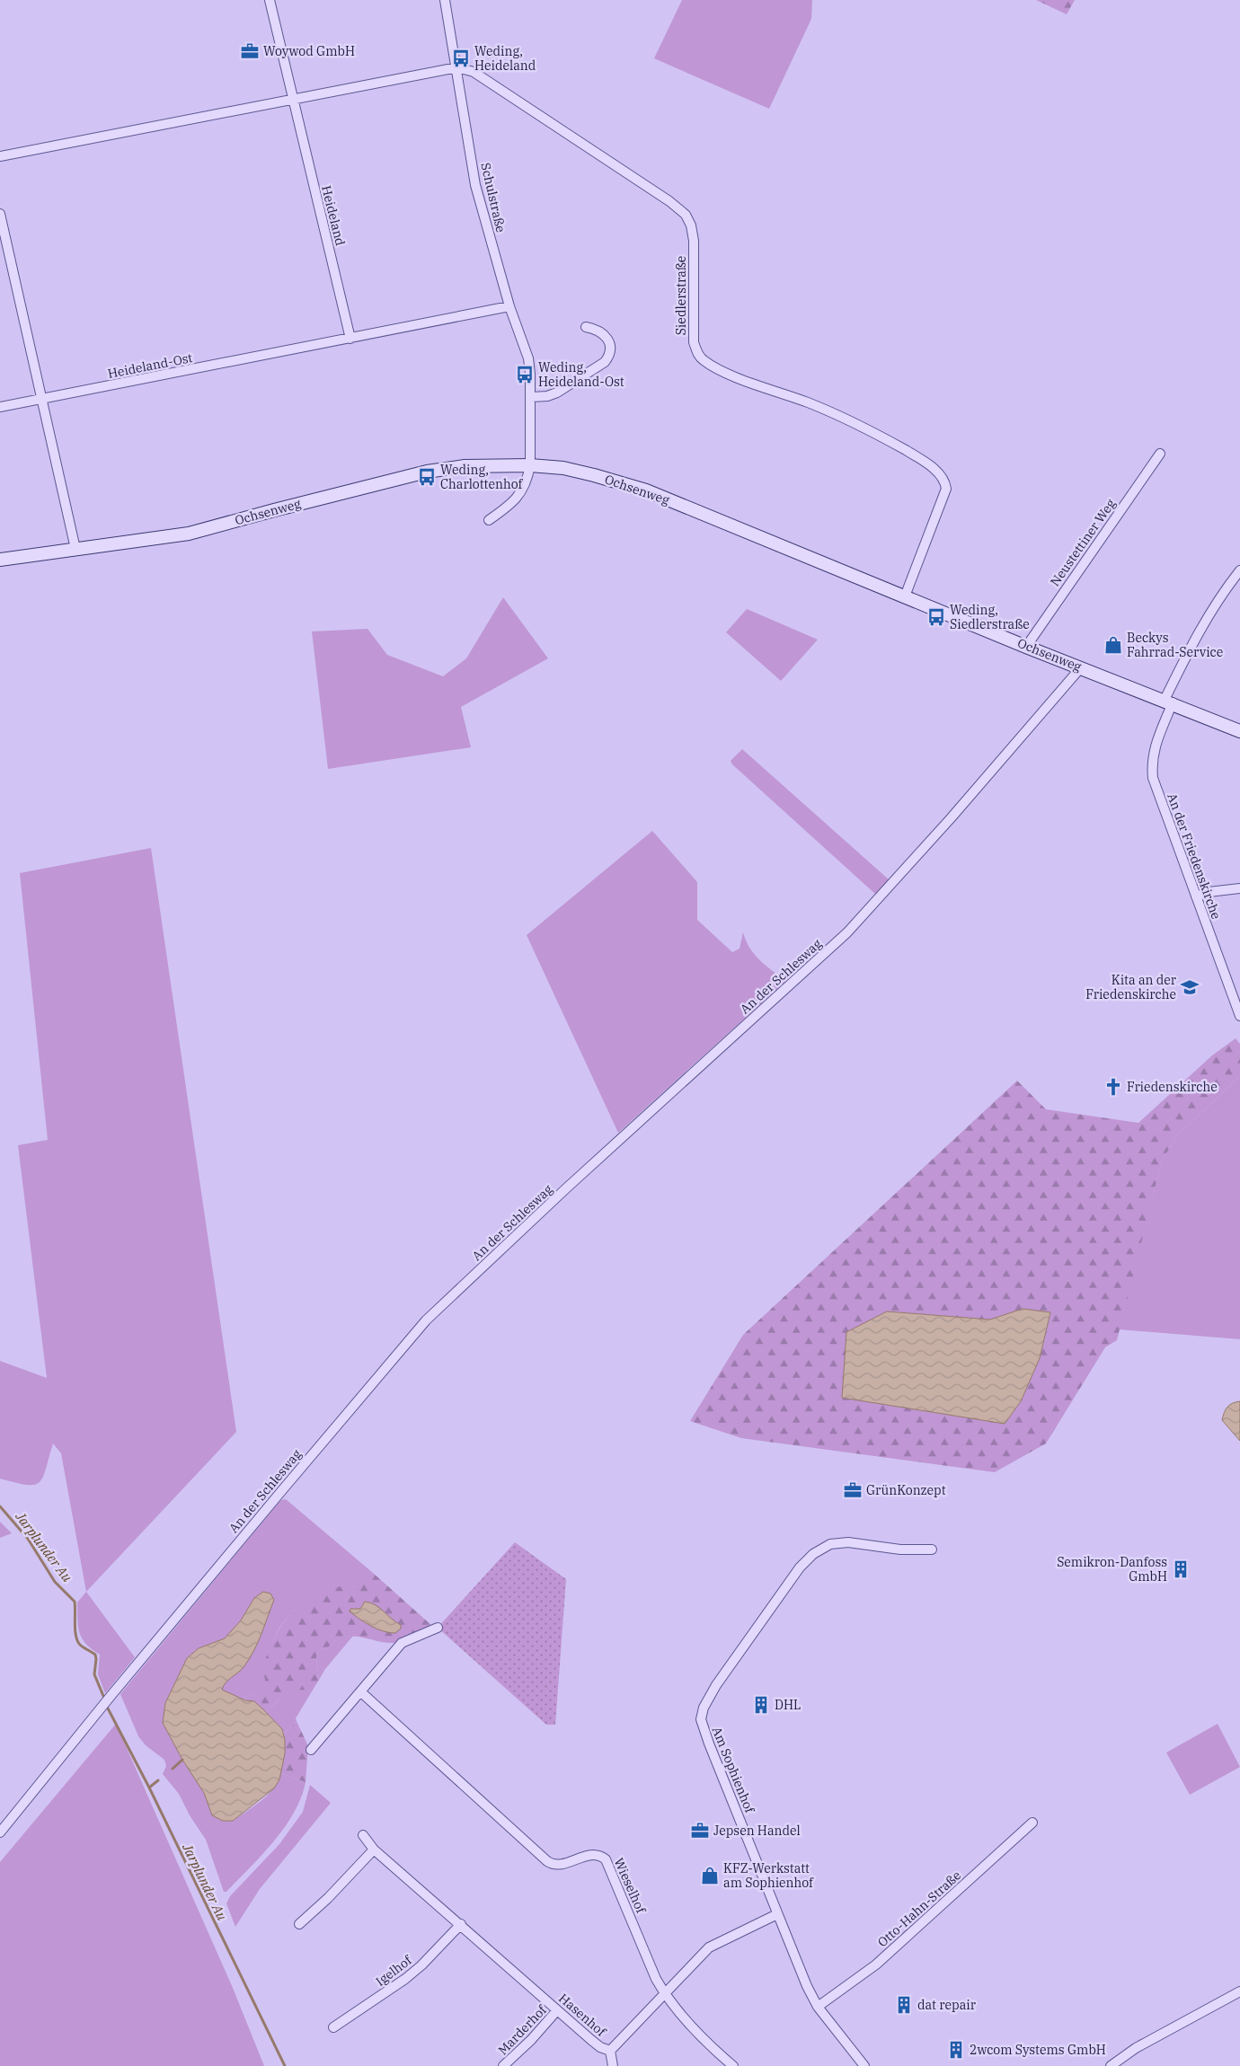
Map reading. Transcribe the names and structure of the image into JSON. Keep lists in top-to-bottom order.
{
  "streets": {
    "main road": ["Ochsenweg"],
    "street": [
      "Schulstraße",
      "Heideland",
      "Siedlerstraße",
      "Heideland-Ost",
      "Neustettiner Weg",
      "An der Friedenskirche",
      "An der Schleswag",
      "Am Sophienhof",
      "Wieselhof",
      "Otto-Hahn-Straße",
      "Igelhof",
      "Hasenhof",
      "Marderhof"
    ]
  },
  "crossings": [
    ["Schulstraße", "Siedlerstraße"],
    ["Schulstraße", "Ochsenweg"],
    ["Heideland", "Heideland-Ost"],
    ["Siedlerstraße", "Ochsenweg"],
    ["Ochsenweg", "Neustettiner Weg"],
    ["Ochsenweg", "An der Friedenskirche"],
    ["Ochsenweg", "An der Schleswag"],
    ["Am Sophienhof", "Otto-Hahn-Straße"],
    ["Am Sophienhof", "Hasenhof"],
    ["Wieselhof", "Hasenhof"],
    ["Igelhof", "Hasenhof"],
    ["Hasenhof", "Marderhof"]
  ],
  "water": ["Jarplunder Au"],
  "places": {
    "office": ["Woywod GmbH", "GrünKonzept", "Jepsen Handel"],
    "bus stop": [
      "Weding, Heideland",
      "Weding, Heideland-Ost",
      "Weding, Charlottenhof",
      "Weding, Siedlerstraße"
    ],
    "shop": ["Beckys Fahrrad-Service", "KFZ-Werkstatt am Sophienhof"],
    "school or university": ["Kita an der Friedenskirche"],
    "church": ["Friedenskirche"],
    "building": [
      "Semikron-Danfoss GmbH",
      "DHL",
      "dat repair",
      "2wcom Systems GmbH"
    ]
  }
}
